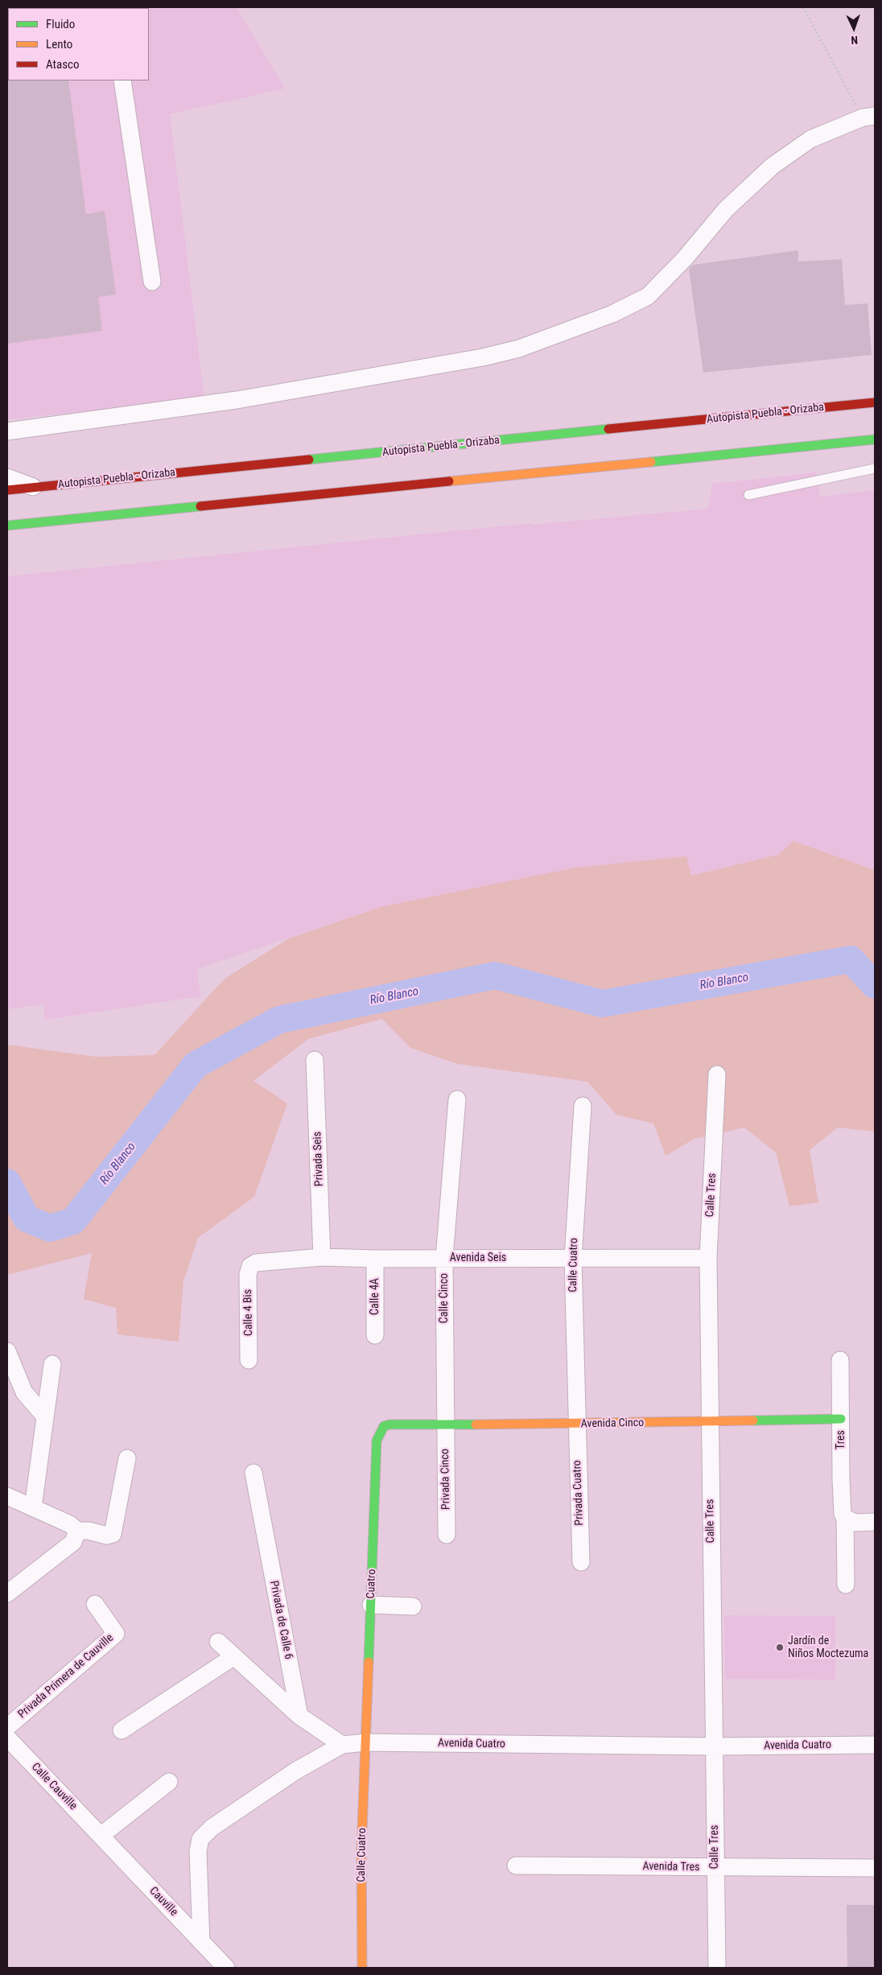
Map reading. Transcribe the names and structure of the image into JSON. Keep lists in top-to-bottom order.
{
  "streets": {
    "main road": [
      "Autopista Puebla - Orizaba",
      "Calle Cuatro",
      "Avenida Cinco",
      "Cuatro"
    ],
    "street": [
      "Privada Seis",
      "Calle Tres",
      "Avenida Seis",
      "Calle 4A",
      "Calle Cinco",
      "Calle 4 Bis",
      "Tres",
      "Privada Cinco",
      "Privada Cuatro",
      "Privada de Calle 6",
      "Privada Primera de Cauville",
      "Avenida Cuatro",
      "Calle Cauville",
      "Avenida Tres",
      "Cauville"
    ]
  },
  "crossings": [
    ["Privada Seis", "Avenida Seis"],
    ["Calle Tres", "Avenida Seis"],
    ["Calle Tres", "Avenida Cinco"],
    ["Calle Tres", "Avenida Cuatro"],
    ["Calle Tres", "Avenida Tres"],
    ["Avenida Seis", "Calle Cuatro"],
    ["Avenida Seis", "Calle 4A"],
    ["Avenida Seis", "Calle Cinco"],
    ["Avenida Seis", "Calle 4 Bis"],
    ["Calle Cuatro", "Avenida Cinco"],
    ["Calle Cuatro", "Privada Cuatro"],
    ["Calle Cuatro", "Cuatro"],
    ["Calle Cuatro", "Avenida Cuatro"],
    ["Calle Cinco", "Avenida Cinco"],
    ["Calle Cinco", "Privada Cinco"],
    ["Avenida Cinco", "Tres"],
    ["Avenida Cinco", "Privada Cinco"],
    ["Avenida Cinco", "Privada Cuatro"],
    ["Avenida Cinco", "Cuatro"],
    ["Cuatro", "Avenida Cuatro"],
    ["Avenida Cuatro", "Cauville"],
    ["Calle Cauville", "Cauville"]
  ],
  "water": ["Río Blanco"],
  "places": ["Jardín de Niños Moctezuma"],
  "legend": ["Fluido", "Lento", "Atasco"],
  "north": "bottom"
}
